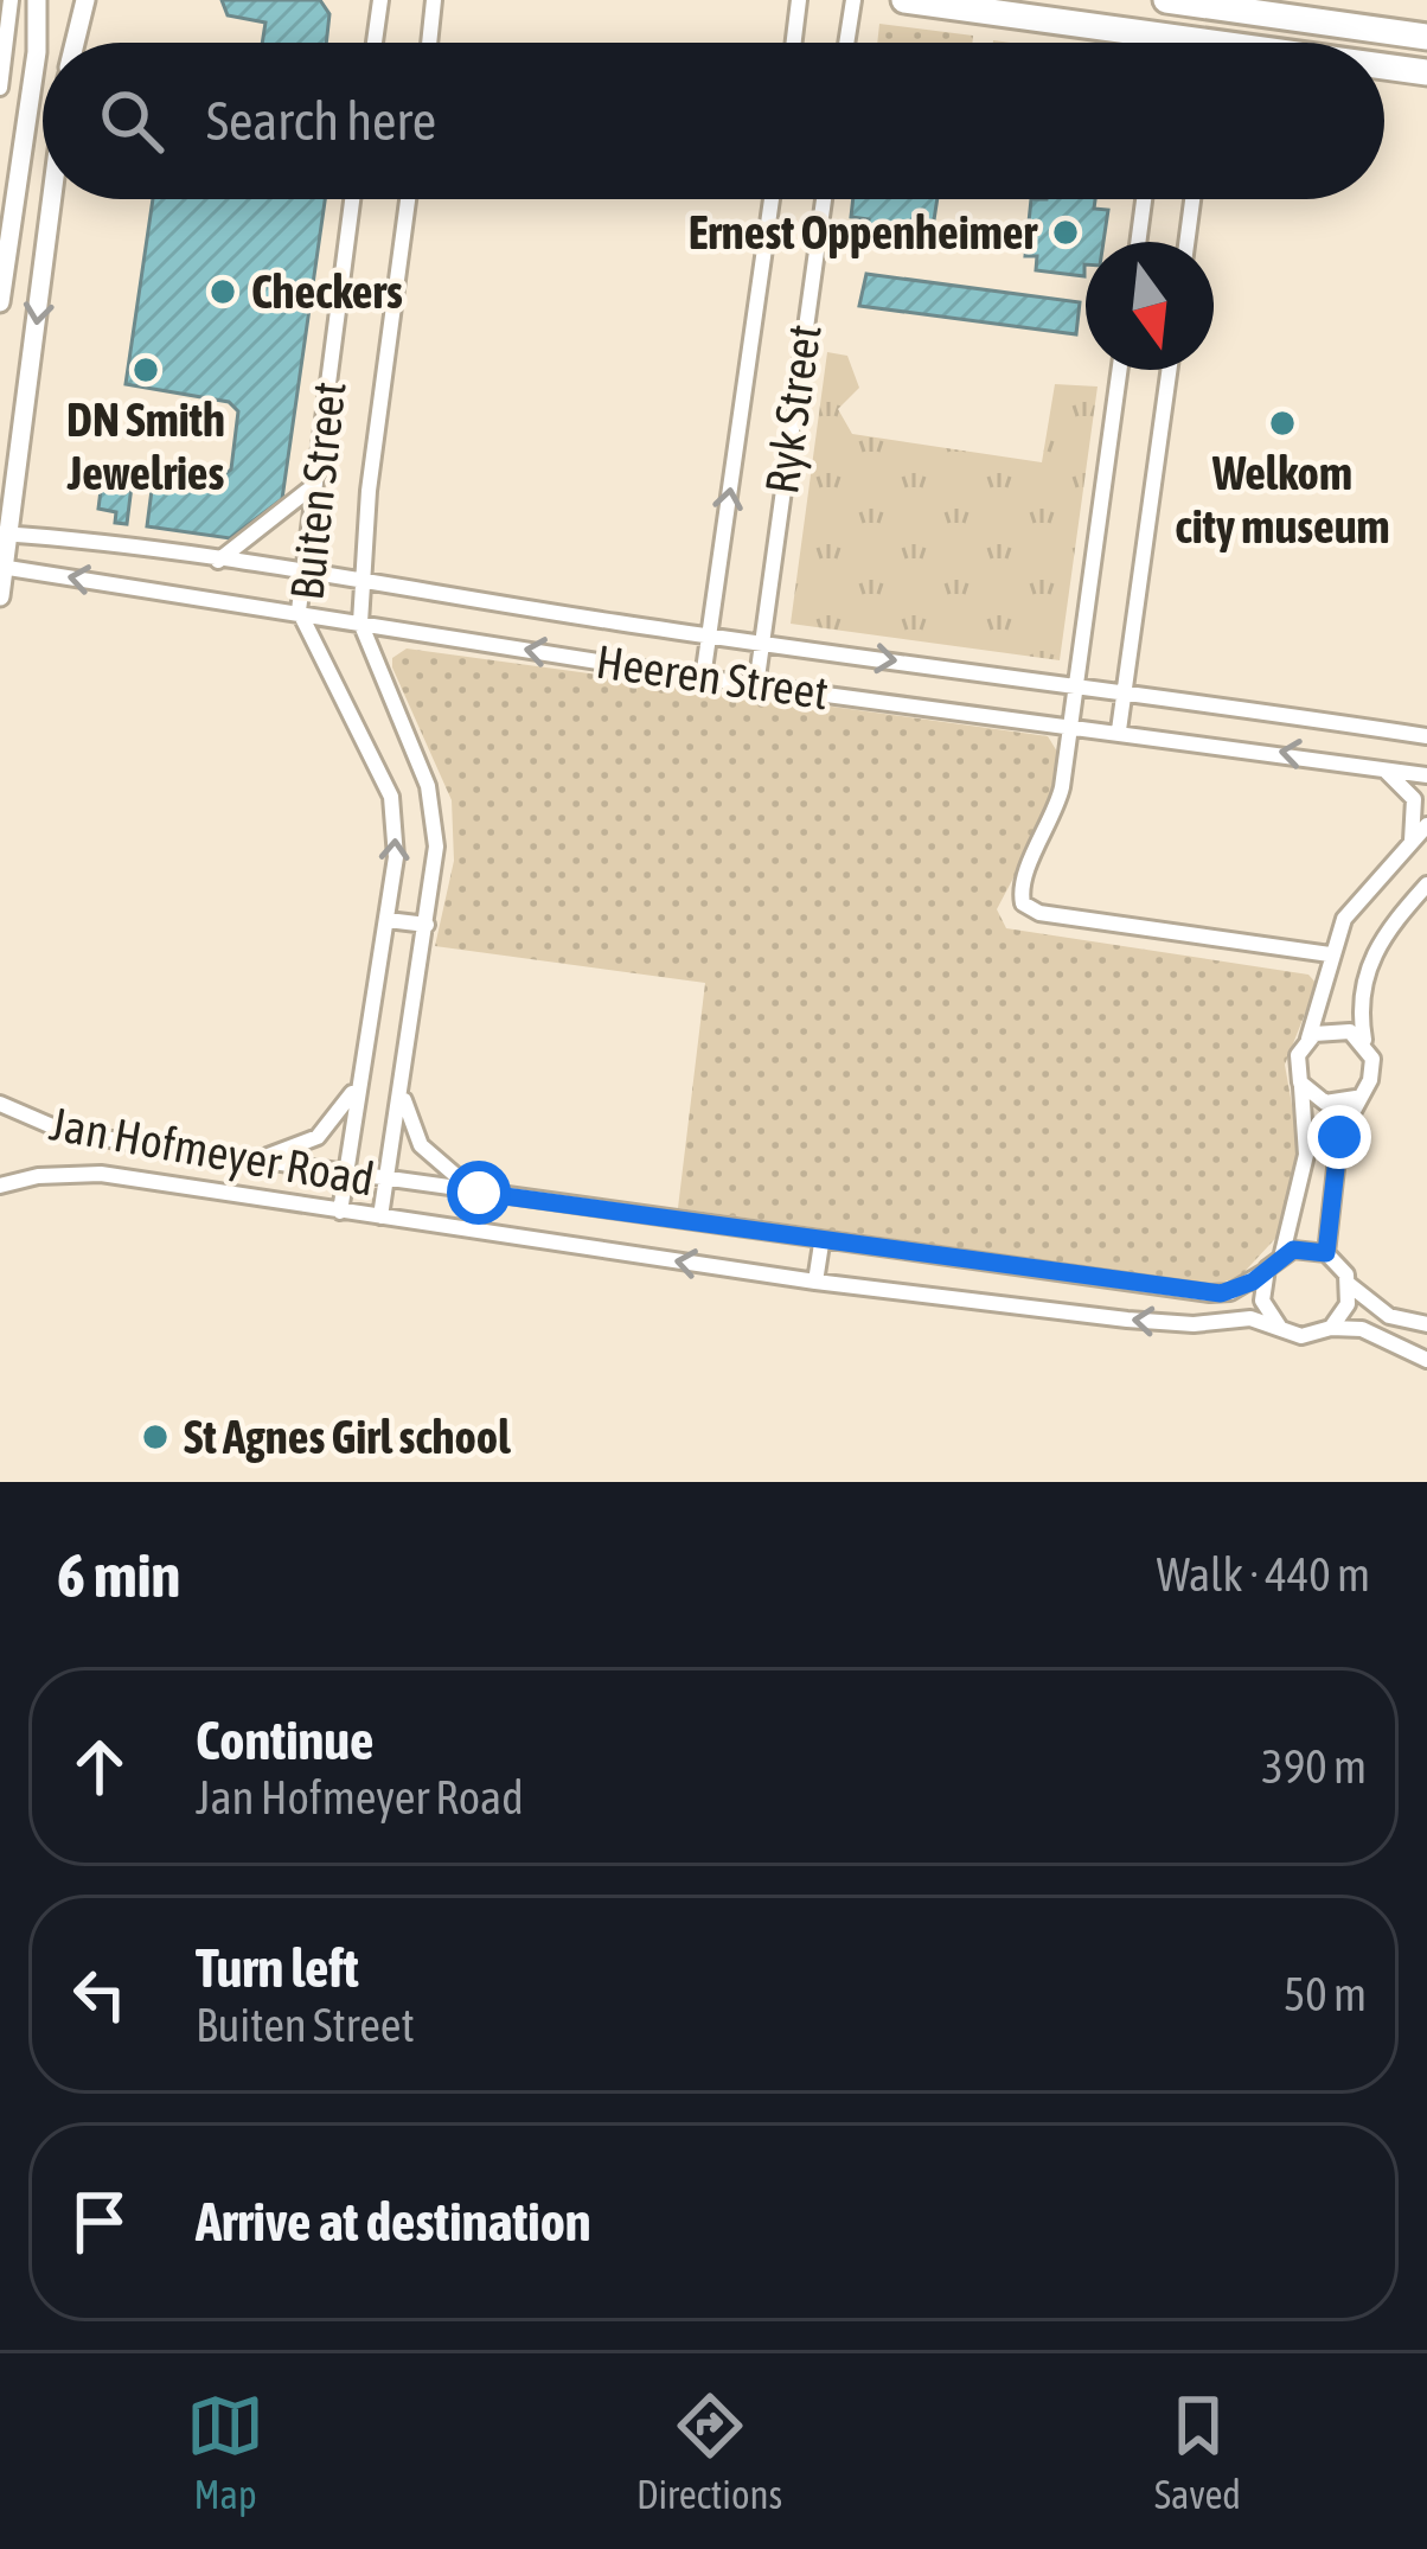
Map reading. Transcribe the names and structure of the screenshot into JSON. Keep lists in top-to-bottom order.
{
  "streets": {
    "street": [
      "Ryk Street",
      "Buiten Street",
      "Heeren Street",
      "Jan Hofmeyer Road"
    ]
  },
  "crossings": [
    ["Ryk Street", "Heeren Street"],
    ["Buiten Street", "Heeren Street"],
    ["Buiten Street", "Jan Hofmeyer Road"]
  ],
  "places": [
    "Ernest Oppenheimer",
    "Checkers",
    "DN Smith Jewelries",
    "Welkom city museum",
    "St Agnes Girl school"
  ],
  "north": "bottom",
  "page": {
    "search": "Search here",
    "heading": ["6 min", "Walk · 440 m"],
    "list": [
      ["Continue", "Jan Hofmeyer Road", "390 m"],
      ["Turn left", "Buiten Street", "50 m"],
      "Arrive at destination"
    ],
    "nav": ["Map", "Directions", "Saved"]
  }
}
